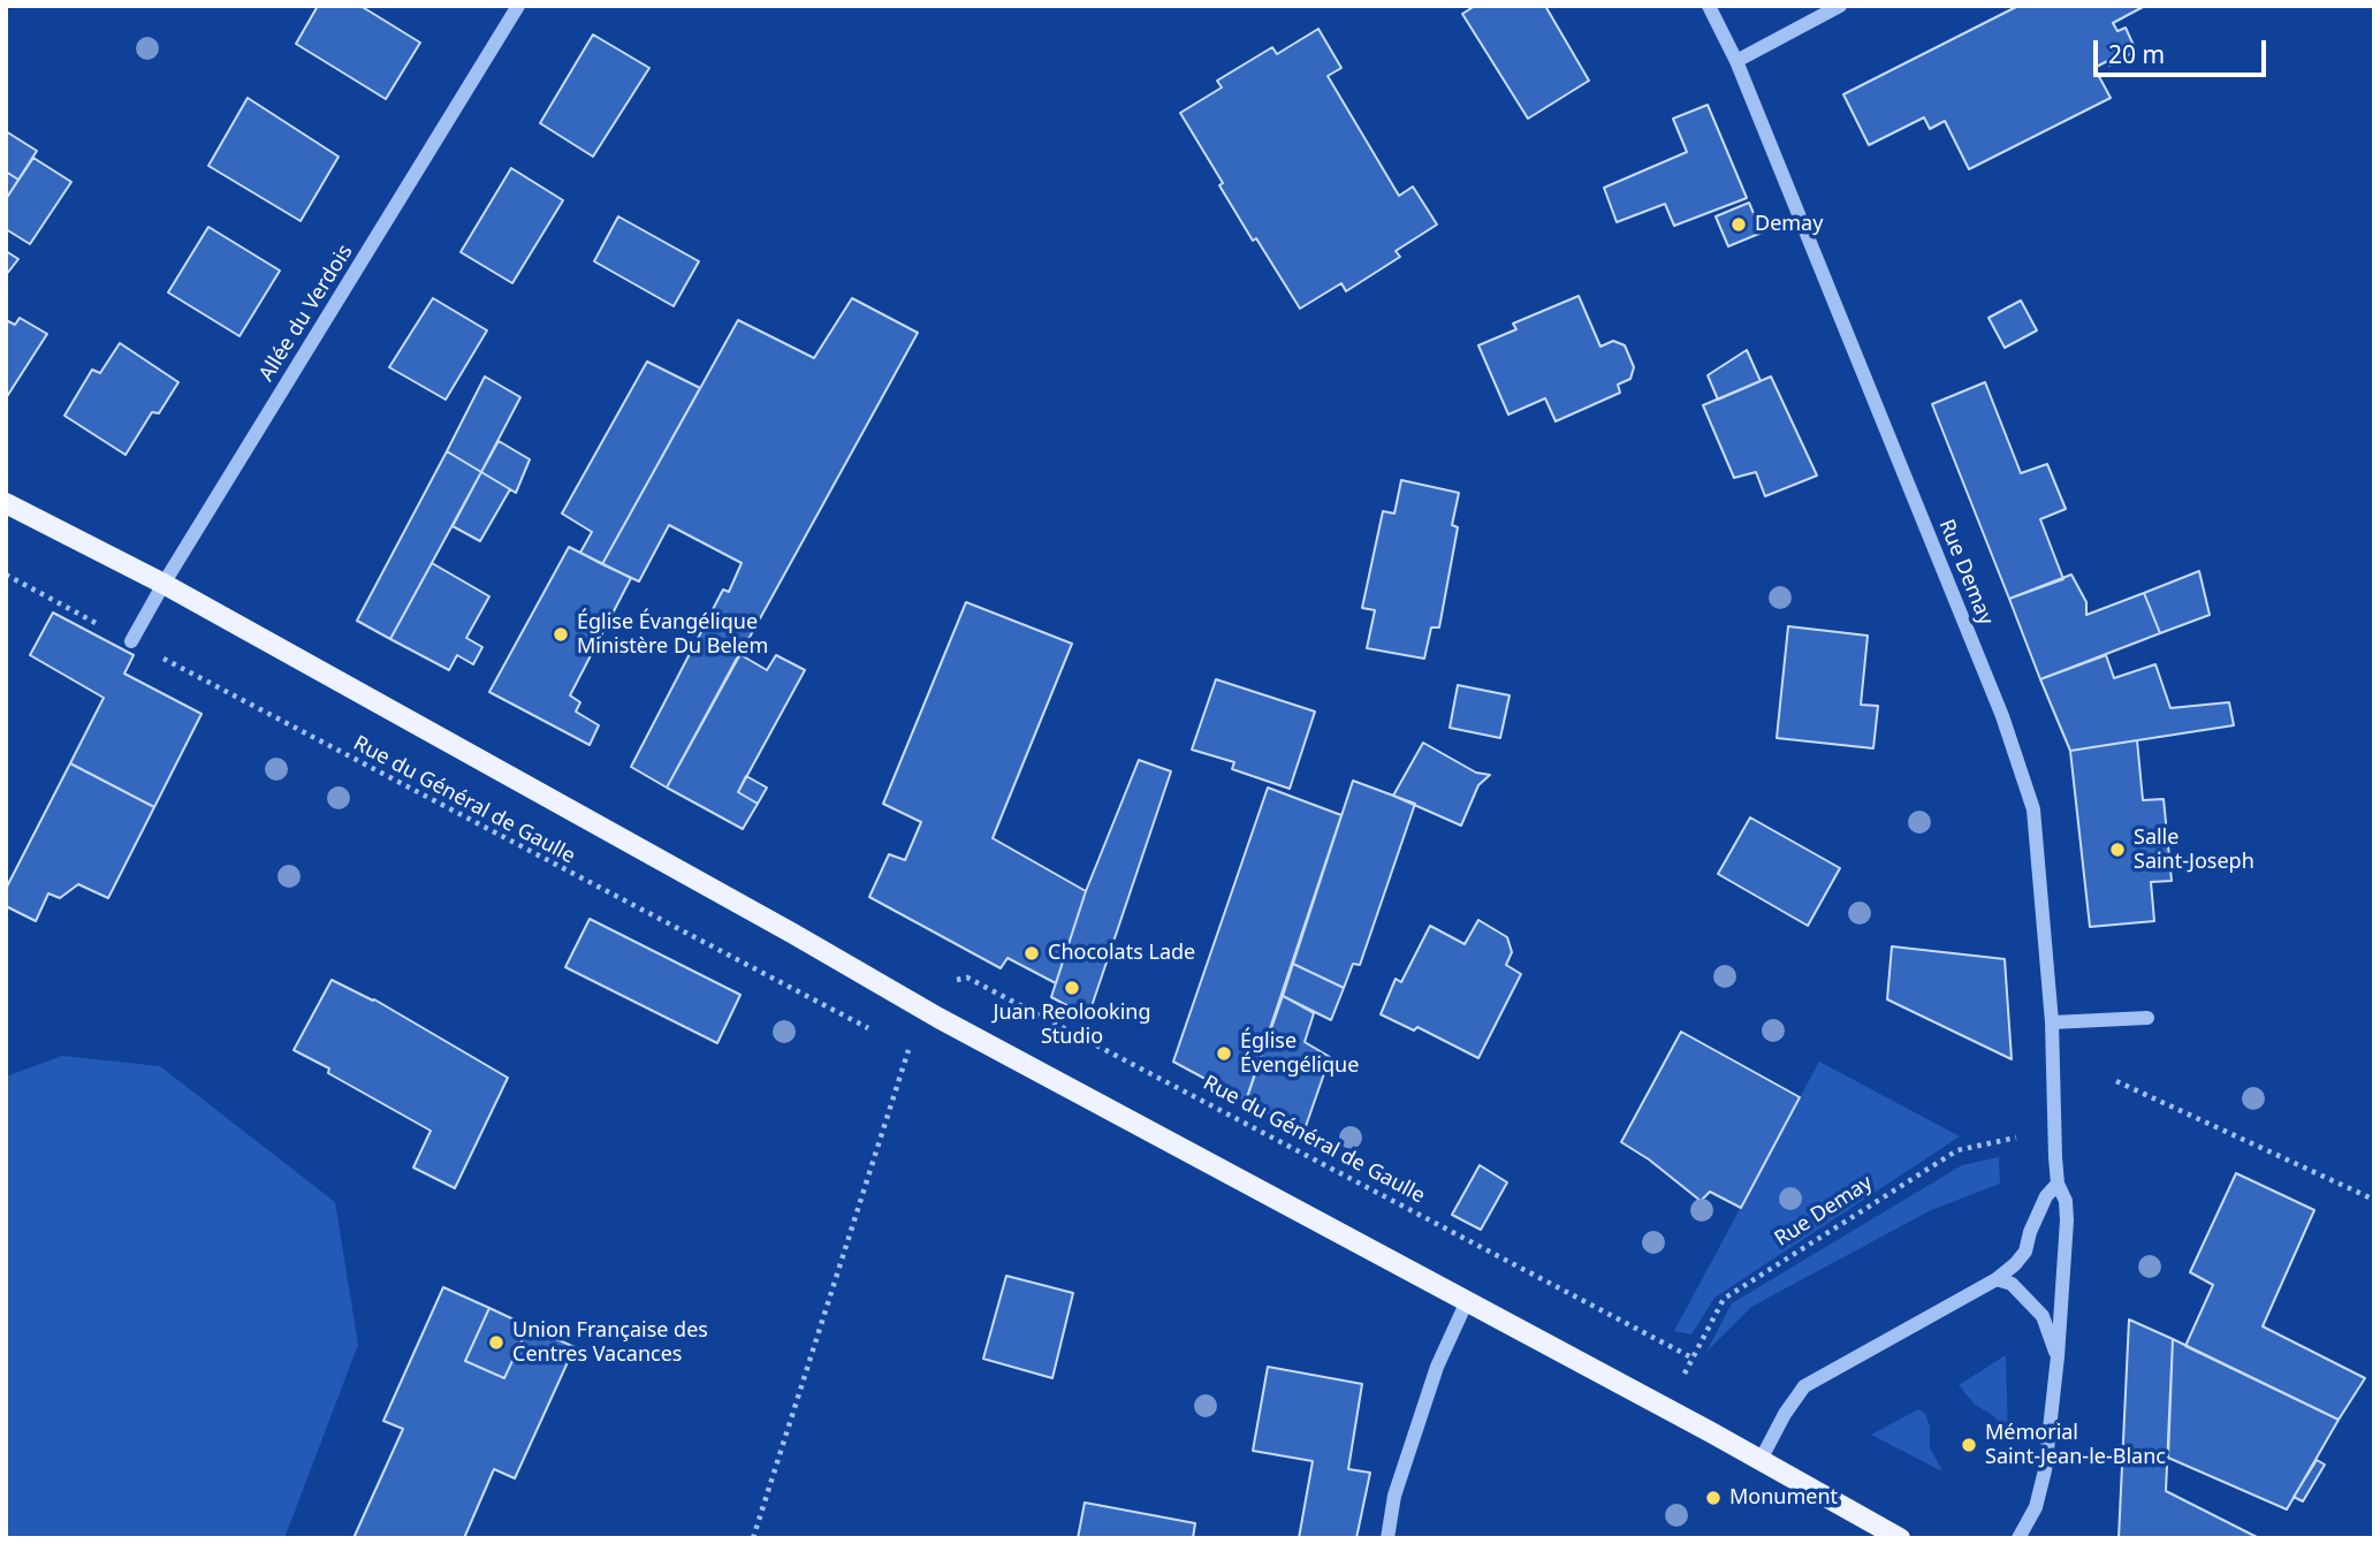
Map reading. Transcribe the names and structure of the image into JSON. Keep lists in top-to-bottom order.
{
  "streets": {
    "street": ["Allée du Verdois", "Rue Demay"],
    "path": ["Rue du Général de Gaulle"]
  },
  "crossings": [
    ["Allée du Verdois", "Rue du Général de Gaulle"],
    ["Rue Demay", "Rue du Général de Gaulle"]
  ],
  "places": [
    "Demay",
    "Église Évangélique Ministère Du Belem",
    "Salle Saint-Joseph",
    "Chocolats Lade",
    "Juan Reolooking Studio",
    "Église Évengélique",
    "Union Française des Centres Vacances",
    "Mémorial Saint-Jean-le-Blanc",
    "Monument"
  ],
  "scale_bar": "20 m"
}
